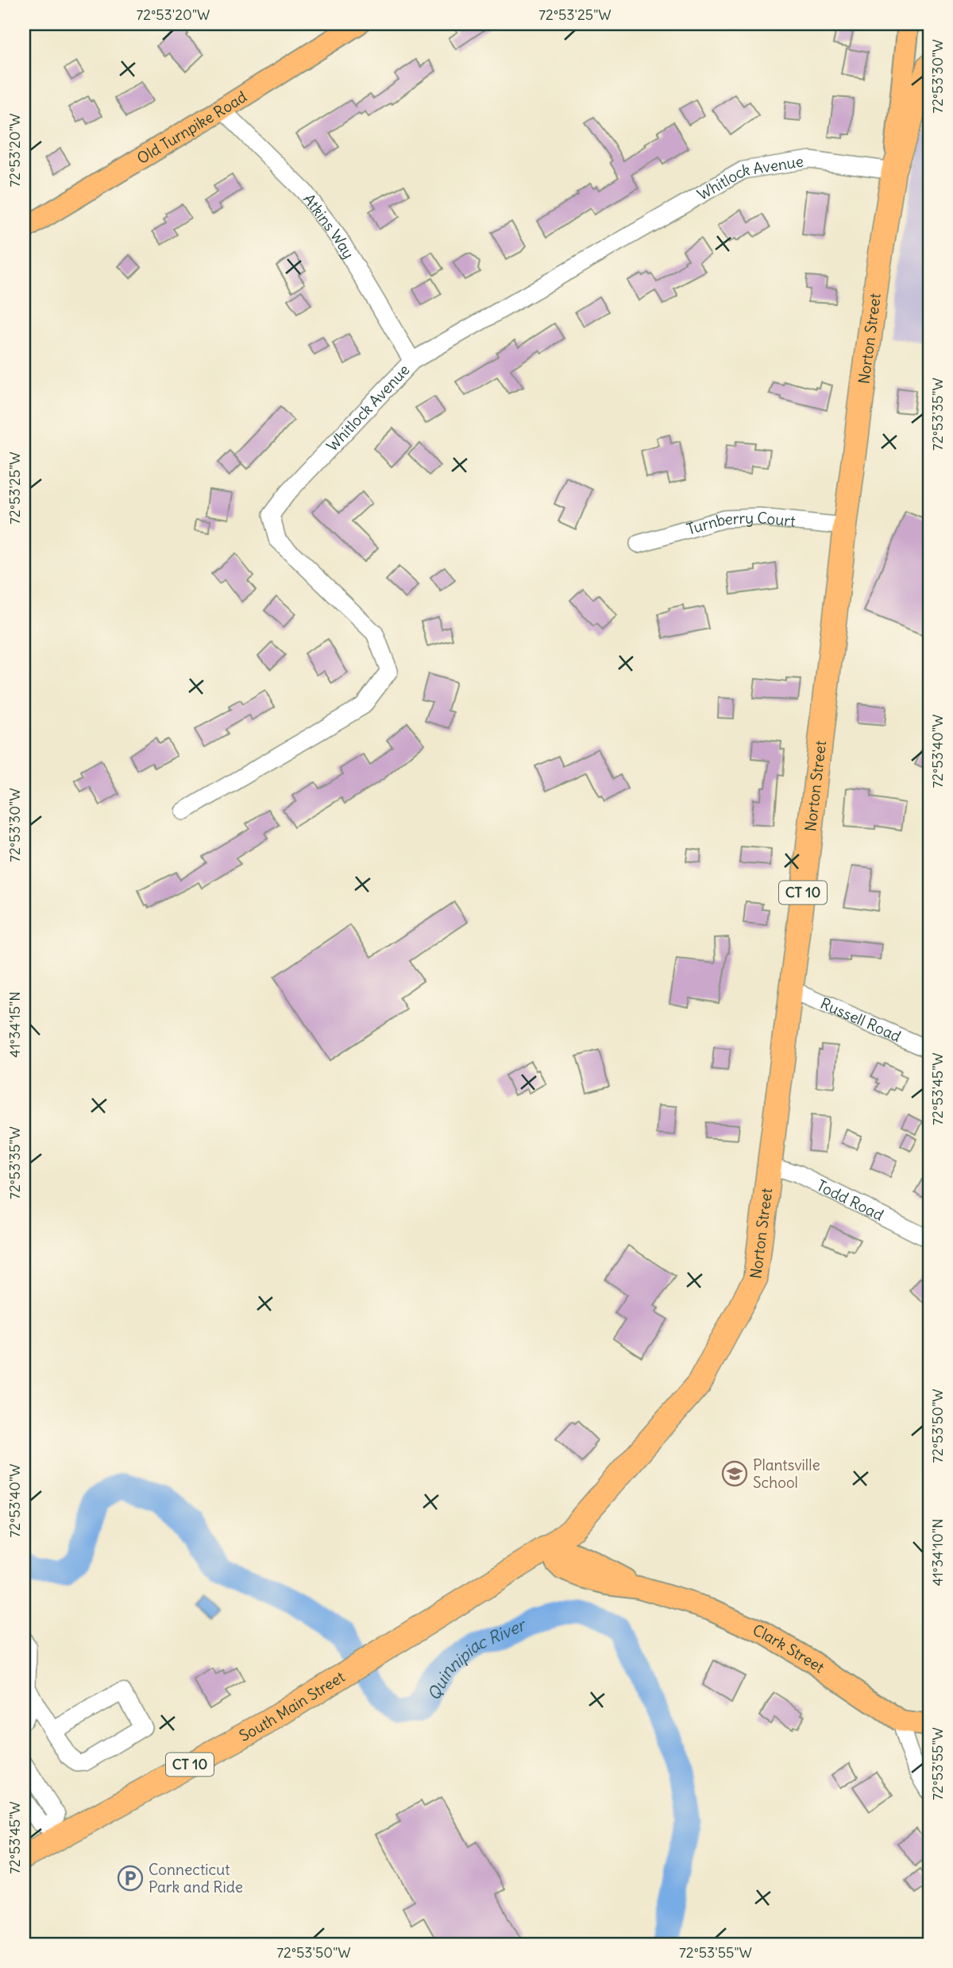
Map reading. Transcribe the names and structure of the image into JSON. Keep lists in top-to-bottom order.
{
  "streets": {
    "highway": ["Norton Street", "CT 10", "South Main Street"],
    "main road": ["Old Turnpike Road", "Clark Street"],
    "street": [
      "Whitlock Avenue",
      "Atkins Way",
      "Turnberry Court",
      "Russell Road",
      "Todd Road"
    ]
  },
  "crossings": [
    ["Old Turnpike Road", "Atkins Way"],
    ["Whitlock Avenue", "Atkins Way"],
    ["Whitlock Avenue", "Norton Street"],
    ["Whitlock Avenue", "CT 10"],
    ["Norton Street", "Turnberry Court"],
    ["Norton Street", "CT 10"],
    ["Norton Street", "Russell Road"],
    ["Norton Street", "Todd Road"],
    ["Norton Street", "Clark Street"],
    ["Norton Street", "South Main Street"],
    ["Clark Street", "South Main Street"]
  ],
  "water": ["Quinnipiac River"],
  "places": {
    "school or university": ["Plantsville School"],
    "parking": ["Connecticut Park and Ride"]
  },
  "coordinates": [
    "72°53'20\"W",
    "72°53'25\"W",
    "72°53'30\"W",
    "72°53'35\"W",
    "72°53'40\"W",
    "41°34'15\"N",
    "72°53'45\"W",
    "72°53'50\"W",
    "41°34'10\"N",
    "72°53'55\"W"
  ]
}
